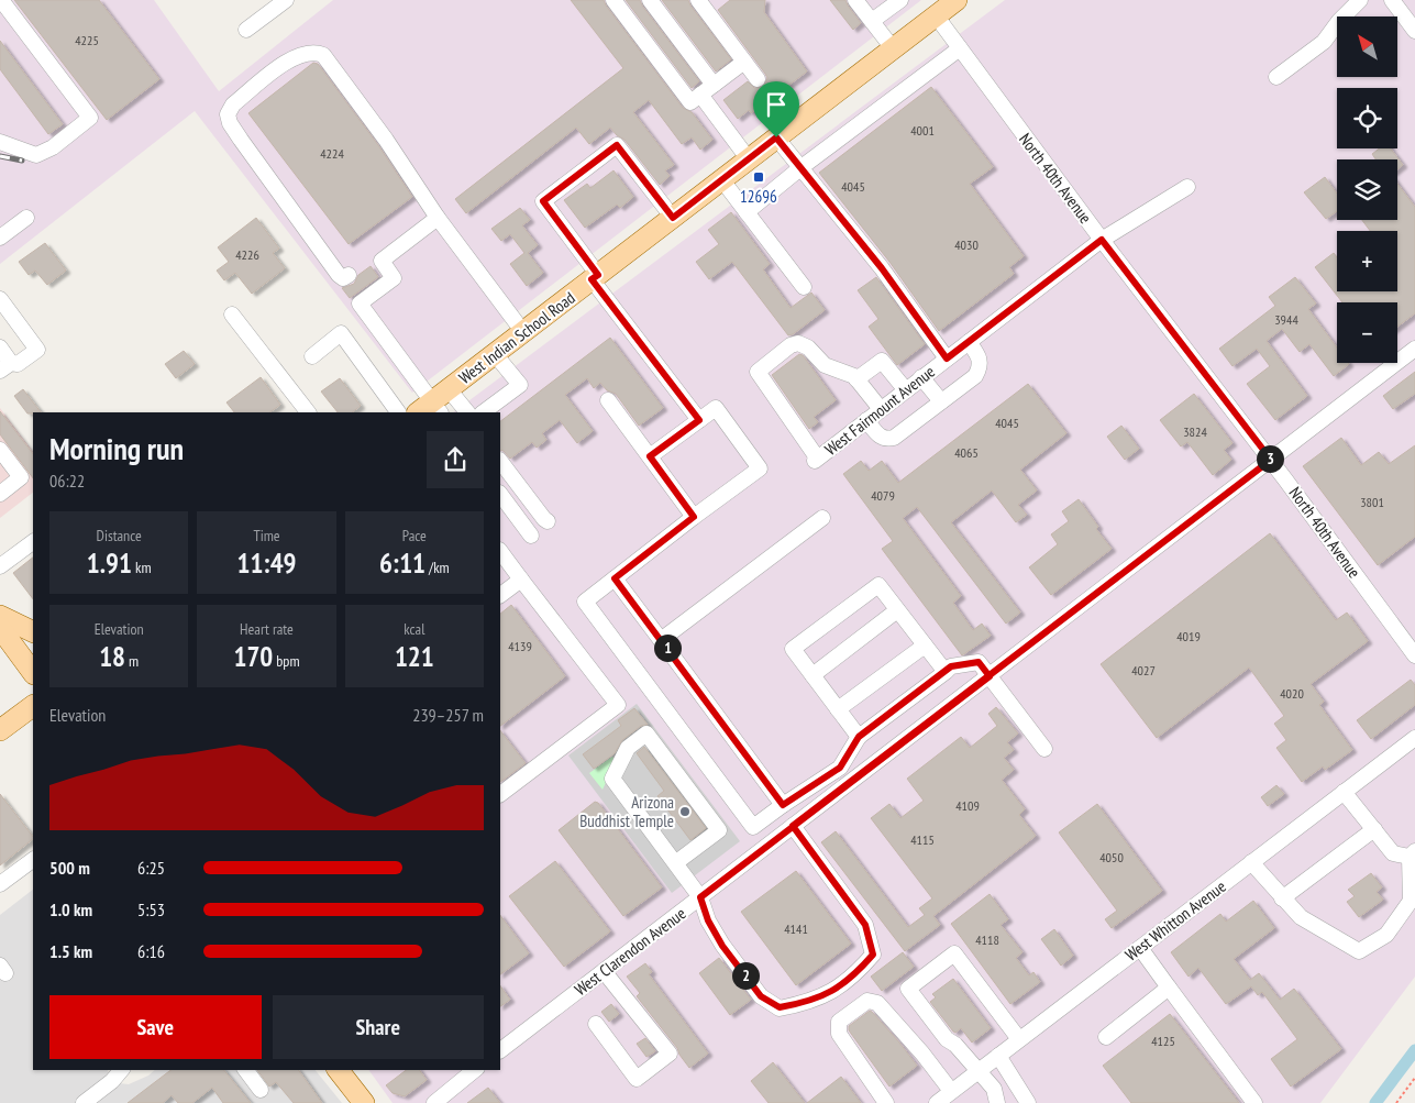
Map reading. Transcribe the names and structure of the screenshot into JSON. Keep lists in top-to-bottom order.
{
  "streets": {
    "main road": ["West Indian School Road"],
    "street": [
      "North 40th Avenue",
      "West Fairmount Avenue",
      "West Whitton Avenue",
      "West Clarendon Avenue"
    ]
  },
  "crossings": [
    ["North 40th Avenue", "West Indian School Road"],
    ["North 40th Avenue", "West Fairmount Avenue"],
    ["North 40th Avenue", "West Clarendon Avenue"]
  ],
  "places": {
    "transit": ["12696"],
    "other": ["Arizona Buddhist Temple"]
  },
  "house_numbers": [
    "4225",
    "4001",
    "4224",
    "4045",
    "4030",
    "4226",
    "3944",
    "4045",
    "3824",
    "4065",
    "4079",
    "3801",
    "4019",
    "4139",
    "4027",
    "4020",
    "4109",
    "4115",
    "4050",
    "4141",
    "4118",
    "4125"
  ],
  "north": "top left",
  "page": {
    "map_buttons": ["+", "−"],
    "heading": ["Morning run", "06:22"],
    "pins": ["3", "1", "2"],
    "stats": [
      ["Distance", "1.91 km"],
      ["Time", "11:49"],
      ["Pace", "6:11 /km"],
      ["Elevation", "18 m"],
      ["Heart rate", "170 bpm"],
      ["kcal", "121"]
    ],
    "chart": ["Elevation", "239–257 m"],
    "list": [
      {
        "name": "500 m",
        "note": "6:25"
      },
      {
        "name": "1.0 km",
        "note": "5:53"
      },
      {
        "name": "1.5 km",
        "note": "6:16"
      }
    ],
    "buttons": ["Save", "Share"]
  }
}
